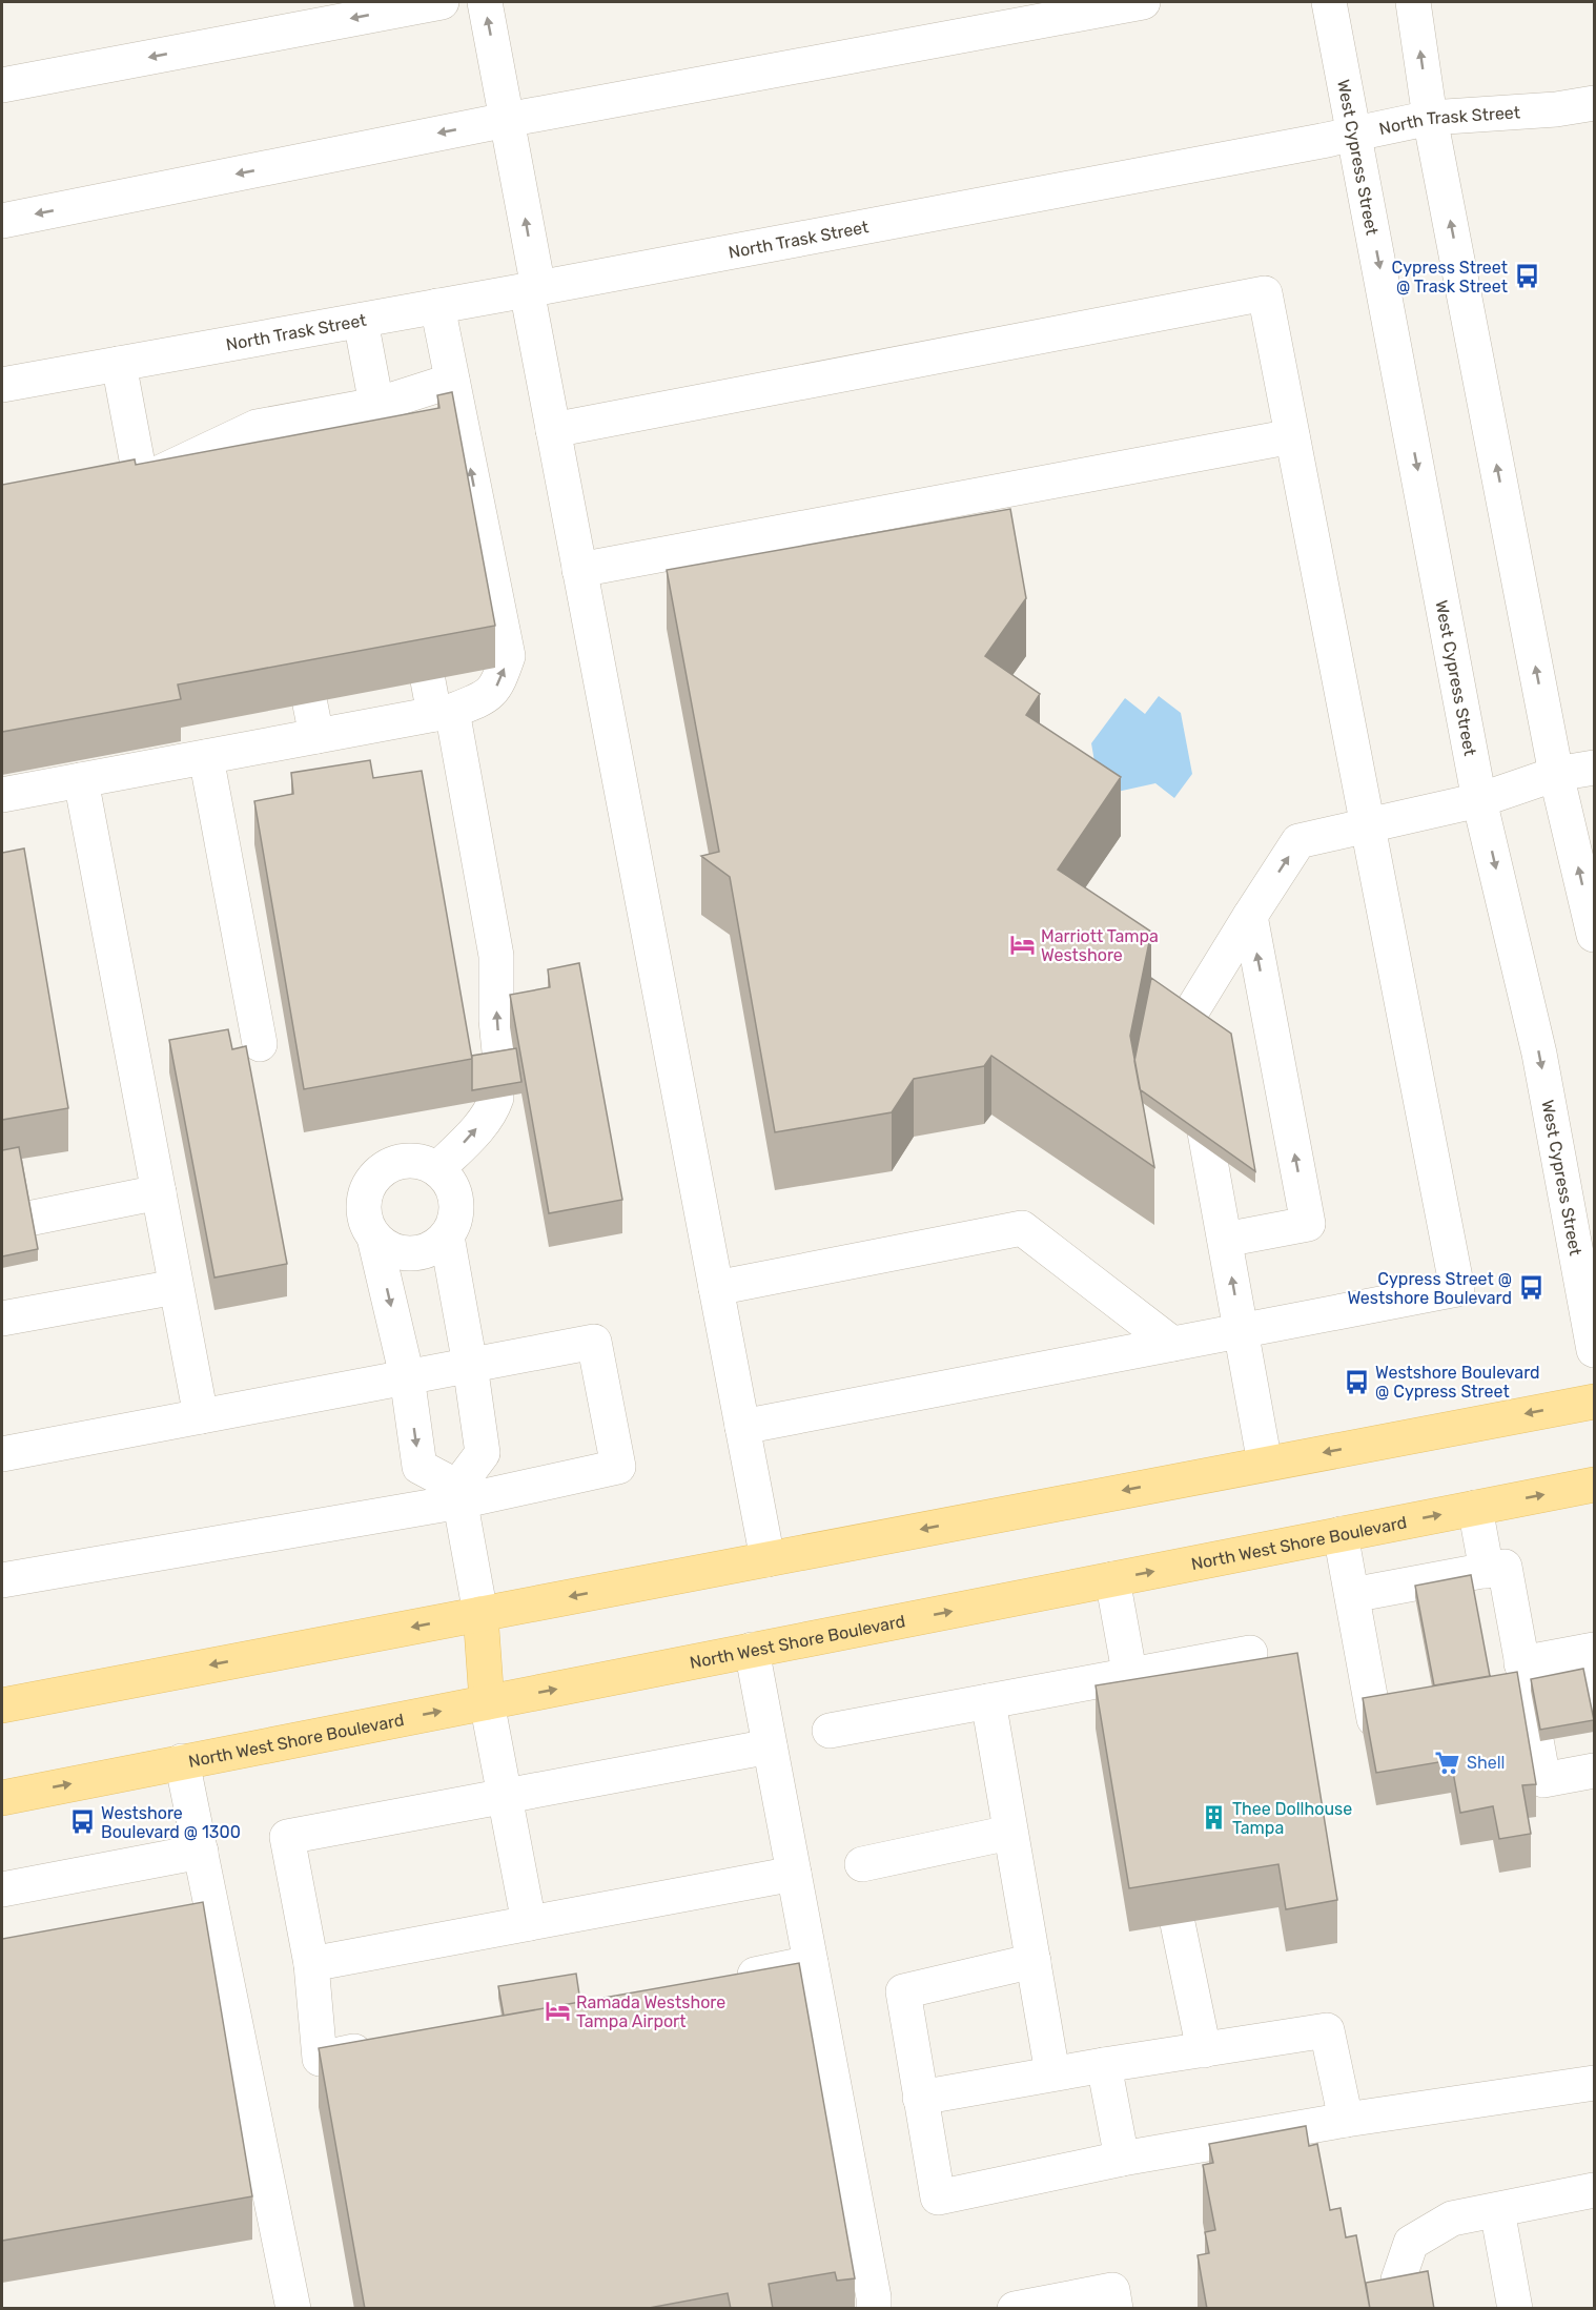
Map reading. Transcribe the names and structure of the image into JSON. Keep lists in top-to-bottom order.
{
  "streets": {
    "main road": ["North West Shore Boulevard"],
    "street": ["North Trask Street", "West Cypress Street"]
  },
  "crossings": [
    ["North Trask Street", "West Cypress Street"]
  ],
  "places": {
    "bus stop": [
      "Cypress Street @ Trask Street",
      "Cypress Street @ Westshore Boulevard",
      "Westshore Boulevard @ Cypress Street",
      "Westshore Boulevard @ 1300"
    ],
    "hotel": ["Marriott Tampa Westshore", "Ramada Westshore Tampa Airport"],
    "supermarket": ["Shell"],
    "building": ["Thee Dollhouse Tampa"]
  }
}
